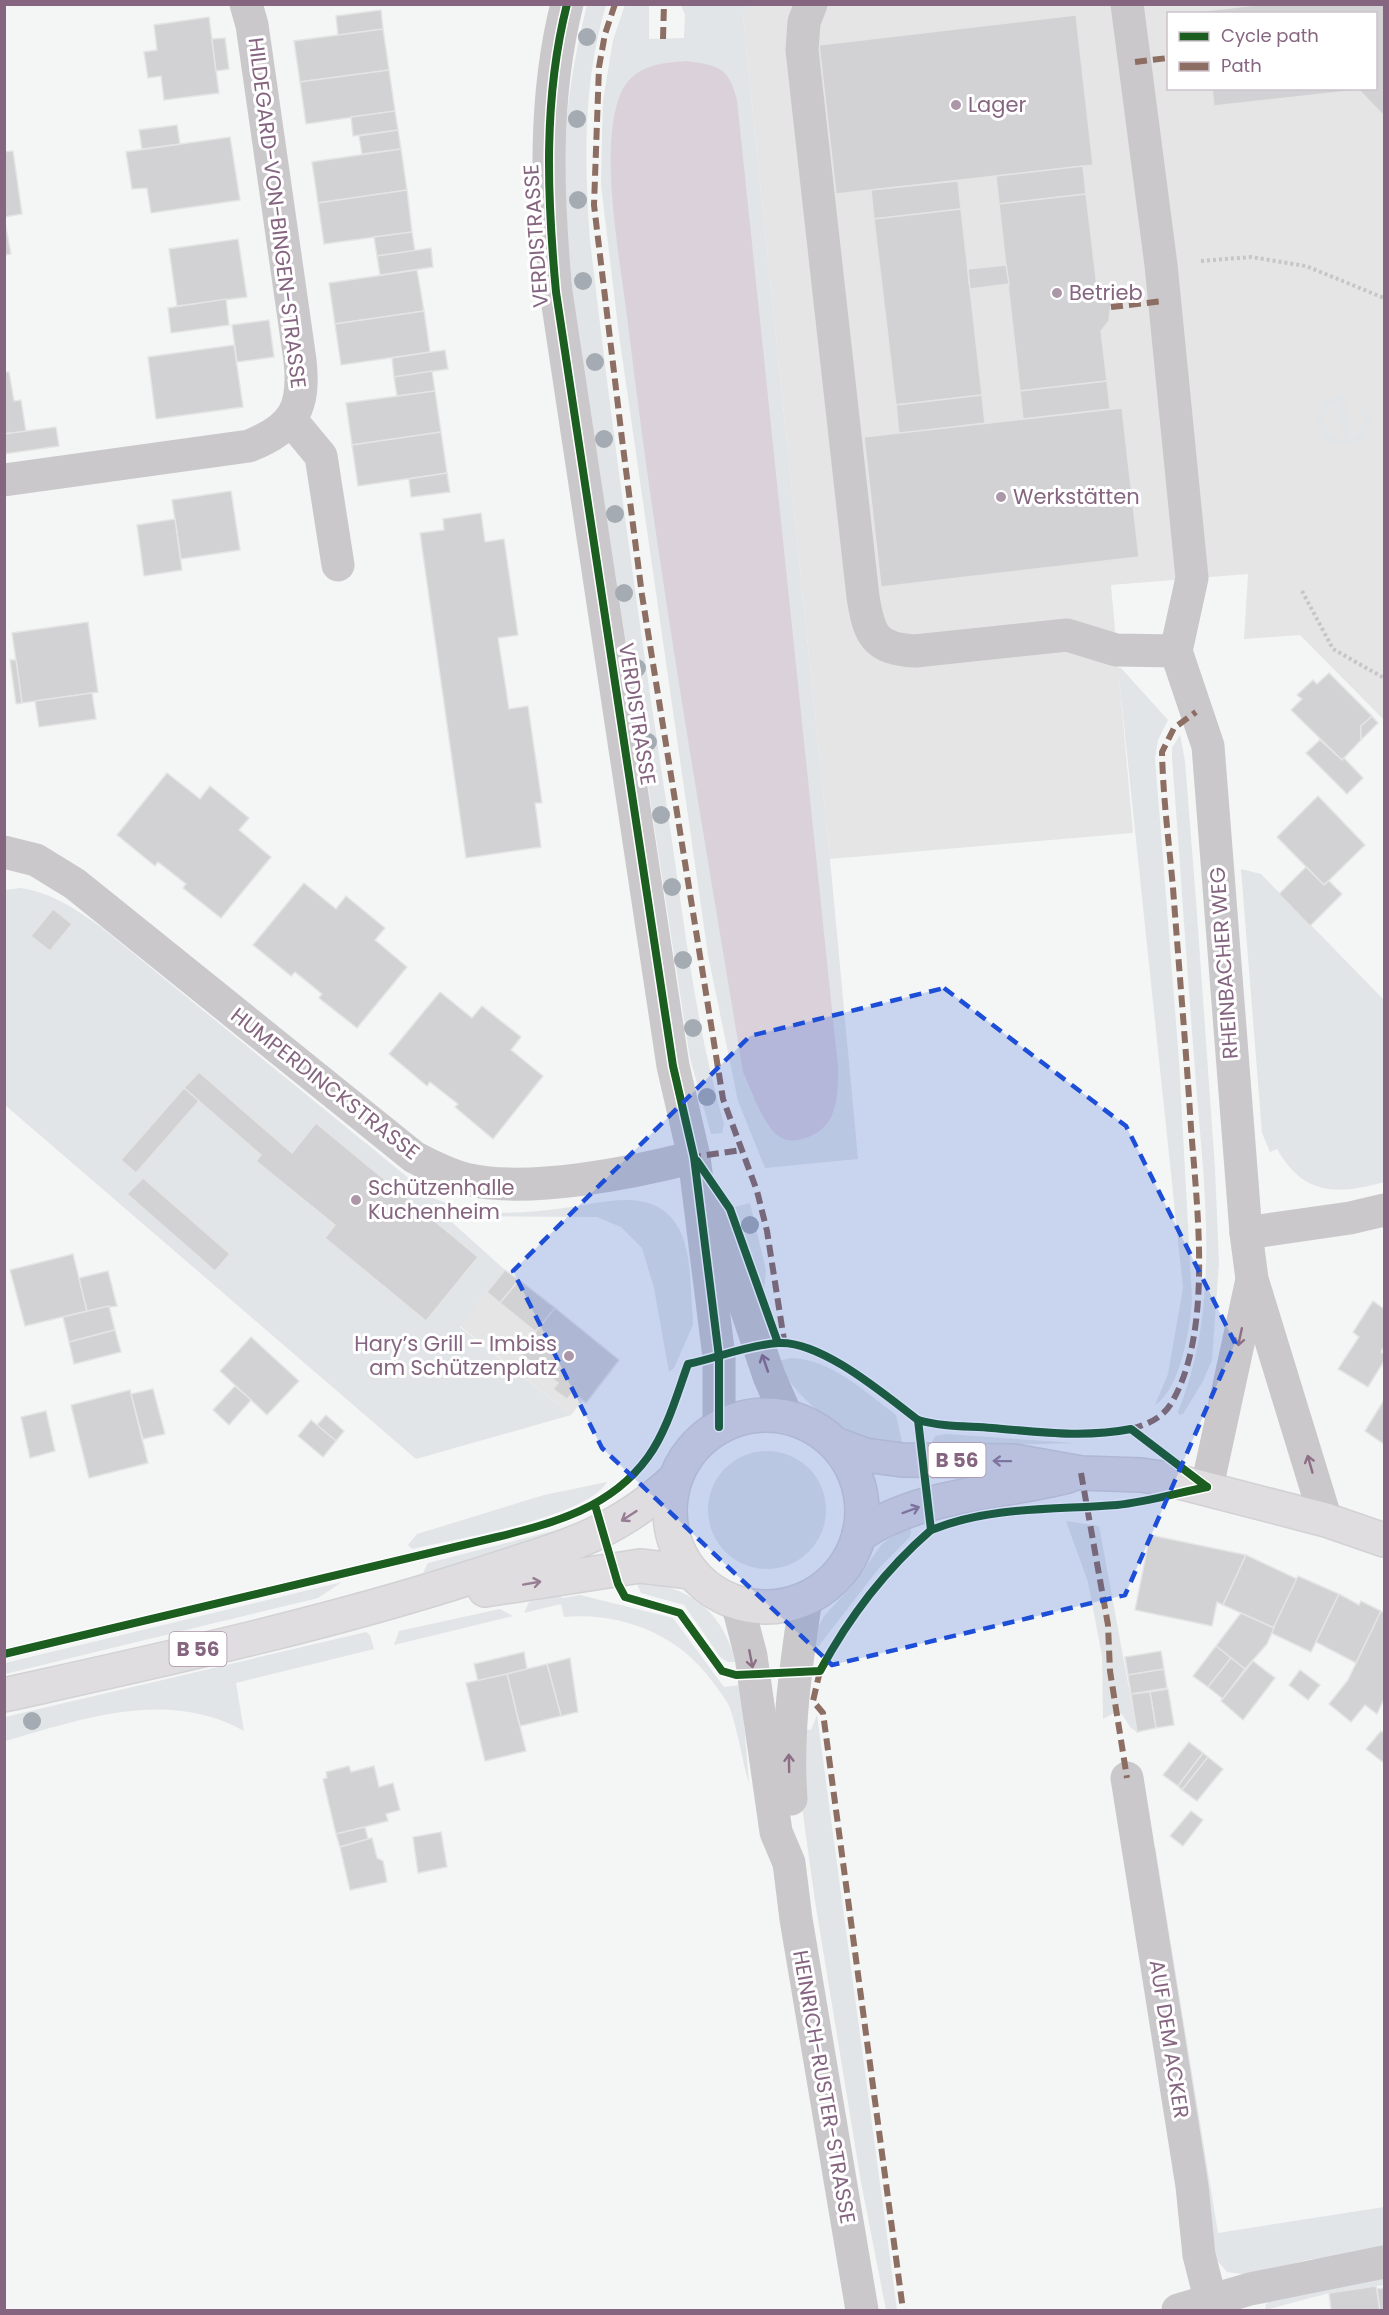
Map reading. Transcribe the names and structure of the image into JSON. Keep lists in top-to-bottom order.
{
  "streets": {
    "main road": ["B 56"],
    "street": [
      "HILDEGARD-VON-BINGEN-STRASSE",
      "VERDISTRASSE",
      "RHEINBACHER WEG",
      "HUMPERDINCKSTRASSE",
      "AUF DEM ACKER",
      "HEINRICH-RUSTER-STRASSE"
    ]
  },
  "crossings": [
    ["VERDISTRASSE", "HUMPERDINCKSTRASSE"],
    ["VERDISTRASSE", "B 56"],
    ["VERDISTRASSE", "HEINRICH-RUSTER-STRASSE"],
    ["RHEINBACHER WEG", "B 56"],
    ["B 56", "HEINRICH-RUSTER-STRASSE"]
  ],
  "places": [
    "Lager",
    "Betrieb",
    "Werkstätten",
    "Schützenhalle Kuchenheim",
    "Hary’s Grill – Imbiss am Schützenplatz"
  ],
  "legend": ["Cycle path", "Path"]
}
